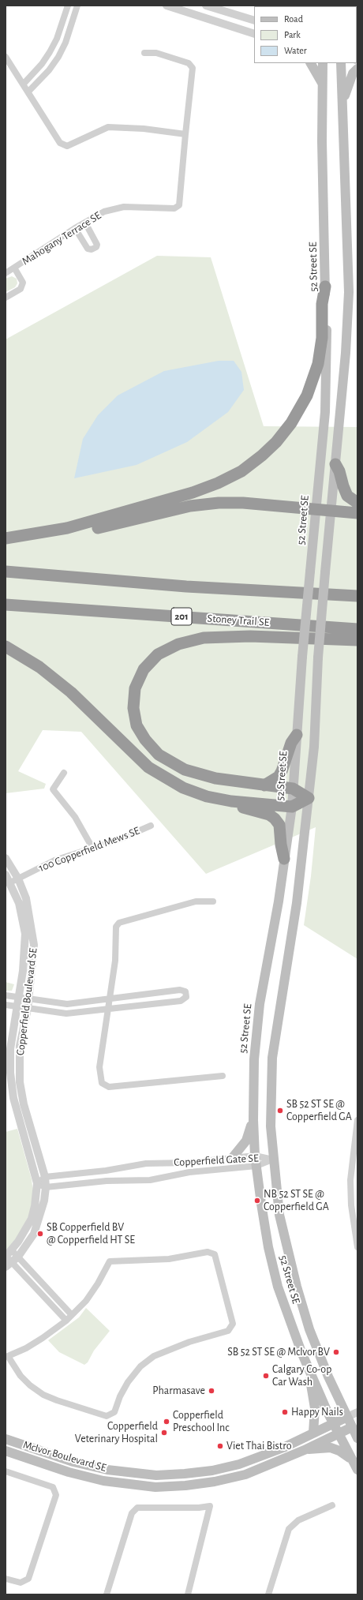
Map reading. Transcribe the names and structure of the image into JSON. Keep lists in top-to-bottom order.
{
  "streets": {
    "highway": ["201", "Stoney Trail SE"],
    "main road": ["52 Street SE", "McIvor Boulevard SE"],
    "street": [
      "Mahogany Terrace SE",
      "100 Copperfield Mews SE",
      "Copperfield Boulevard SE",
      "Copperfield Gate SE"
    ]
  },
  "crossings": [
    ["52 Street SE", "Copperfield Gate SE"],
    ["52 Street SE", "McIvor Boulevard SE"],
    ["100 Copperfield Mews SE", "Copperfield Boulevard SE"],
    ["Copperfield Boulevard SE", "Copperfield Gate SE"]
  ],
  "places": [
    "SB 52 ST SE @ Copperfield GA",
    "NB 52 ST SE @ Copperfield GA",
    "SB Copperfield BV @ Copperfield HT SE",
    "SB 52 ST SE @ McIvor BV",
    "Calgary Co-op Car Wash",
    "Pharmasave",
    "Happy Nails",
    "Copperfield Preschool Inc",
    "Copperfield Veterinary Hospital",
    "Viet Thai Bistro"
  ],
  "legend": ["Road", "Park", "Water"]
}
